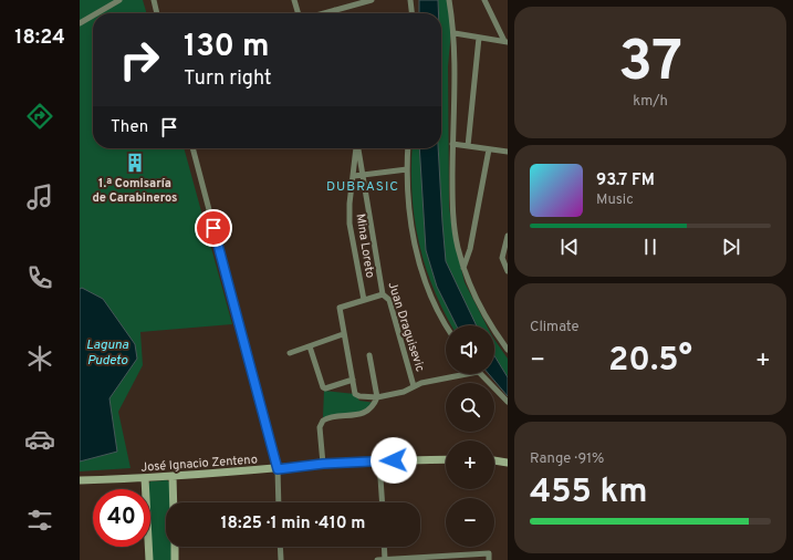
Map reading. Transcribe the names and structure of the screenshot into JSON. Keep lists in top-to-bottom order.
{
  "streets": {
    "street": ["Mina Loreto", "Juan Draguisevic", "José Ignacio Zenteno"]
  },
  "districts": ["DUBRASIC"],
  "water": ["Laguna Pudeto"],
  "places": {
    "building": ["1.ª Comisaría de Carabineros"]
  },
  "page": {
    "tabs": "18:24",
    "tile": [
      ["37", "km/h"],
      "Climate",
      ["Range · 91%", "455 km"]
    ],
    "turn": ["130 m", "Turn right"],
    "then": "Then",
    "song": ["93.7 FM", "Music"],
    "map_buttons": ["+", "−"],
    "heat": ["−", "20.5°", "+"],
    "limit": "40",
    "trip": "18:25 · 1 min · 410 m"
  }
}
